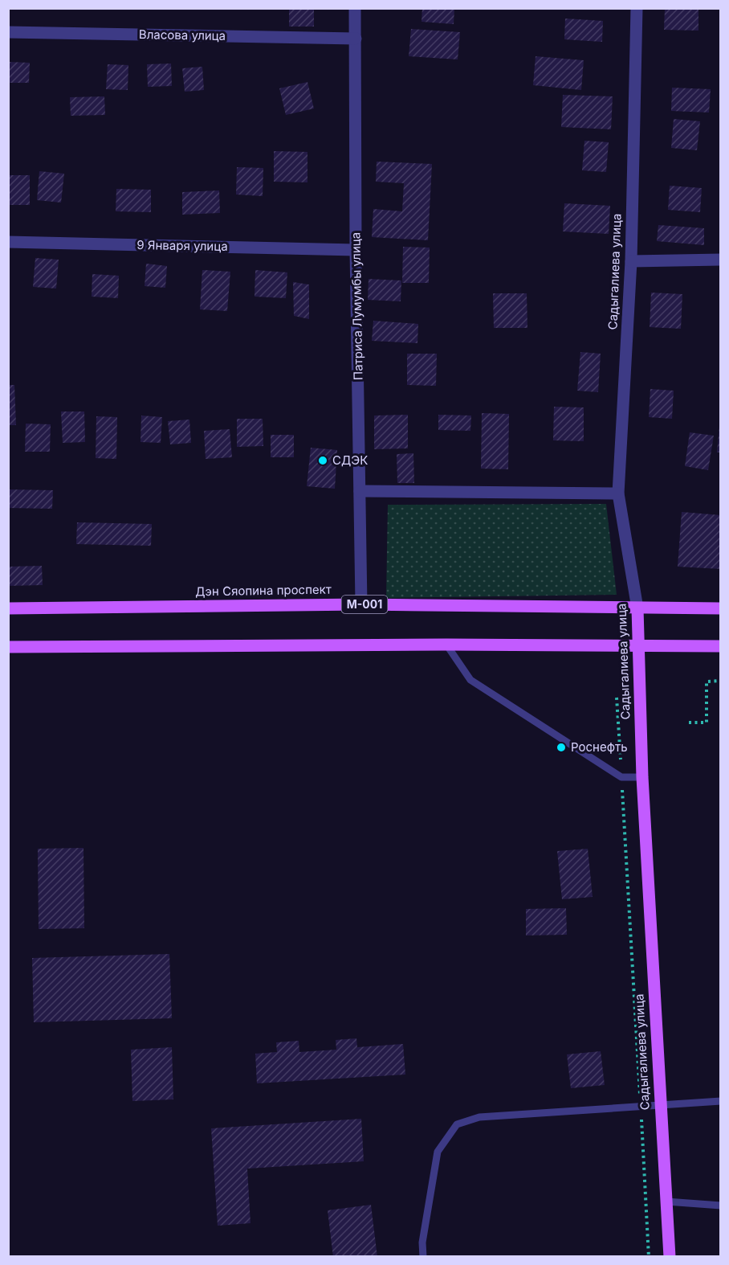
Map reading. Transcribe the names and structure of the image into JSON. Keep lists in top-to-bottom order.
{
  "streets": {
    "main road": ["Садыгалиева улица", "Дэн Сяопина проспект", "M-001"],
    "street": ["Власова улица", "9 Января улица", "Патриса Лумумбы улица"]
  },
  "crossings": [
    ["Власова улица", "Патриса Лумумбы улица"],
    ["9 Января улица", "Патриса Лумумбы улица"],
    ["Садыгалиева улица", "Дэн Сяопина проспект"],
    ["Патриса Лумумбы улица", "Дэн Сяопина проспект"]
  ],
  "places": ["СДЭК", "Роснефть"]
}
